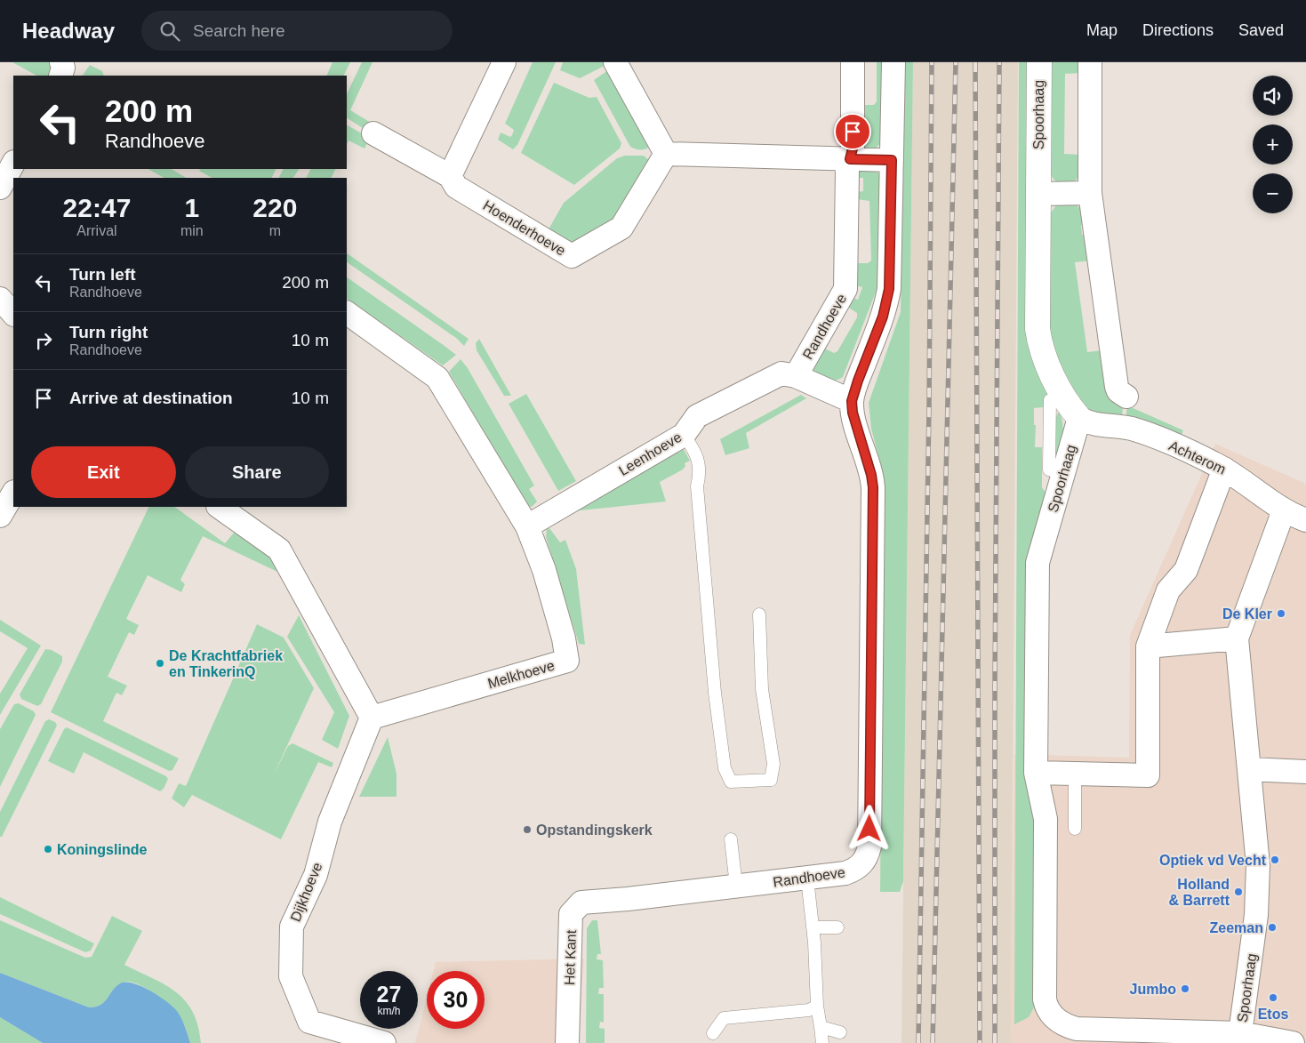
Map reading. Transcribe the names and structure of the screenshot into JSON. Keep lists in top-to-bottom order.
{
  "streets": {
    "street": [
      "Spoorhaag",
      "Hoenderhoeve",
      "Randhoeve",
      "Leenhoeve",
      "Achterom",
      "Melkhoeve",
      "Dijkhoeve",
      "Het Kant"
    ]
  },
  "crossings": [
    ["Spoorhaag", "Achterom"],
    ["Randhoeve", "Leenhoeve"],
    ["Randhoeve", "Het Kant"],
    ["Leenhoeve", "Melkhoeve"],
    ["Melkhoeve", "Dijkhoeve"]
  ],
  "places": [
    "De Kler",
    "De Krachtfabriek en TinkerinQ",
    "Opstandingskerk",
    "Koningslinde",
    "Optiek vd Vecht",
    "Holland & Barrett",
    "Zeeman",
    "Jumbo",
    "Etos"
  ],
  "page": {
    "header": "Headway",
    "search": "Search here",
    "nav": ["Map", "Directions", "Saved"],
    "map_buttons": ["+", "−"],
    "turn": ["200 m", "Randhoeve"],
    "eta": [
      "22:47",
      "Arrival",
      "1",
      "min",
      "220",
      "m"
    ],
    "list": [
      {
        "name": "Turn left",
        "note": "Randhoeve",
        "value": "200 m"
      },
      {
        "name": "Turn right",
        "note": "Randhoeve",
        "value": "10 m"
      },
      {
        "name": "Arrive at destination",
        "value": "10 m"
      }
    ],
    "buttons": ["Exit", "Share"],
    "speed": "27 km/h",
    "limit": "30"
  }
}
